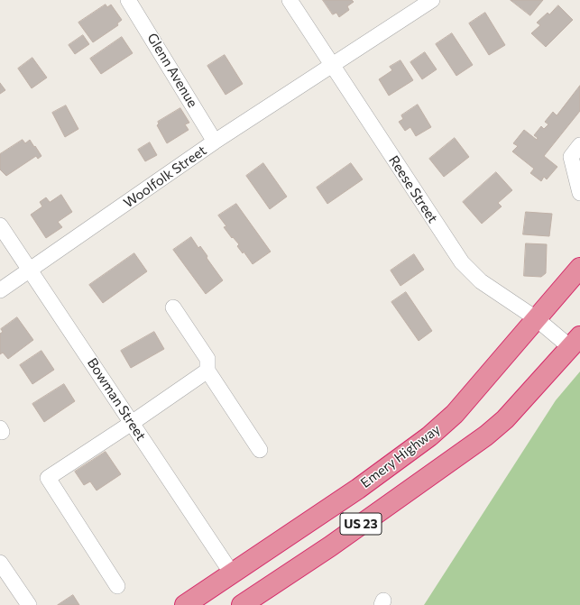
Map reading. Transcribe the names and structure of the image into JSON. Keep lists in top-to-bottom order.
{
  "streets": {
    "highway": ["Emery Highway", "US 23"],
    "street": [
      "Glenn Avenue",
      "Woolfolk Street",
      "Reese Street",
      "Bowman Street"
    ]
  },
  "crossings": [
    ["Glenn Avenue", "Woolfolk Street"],
    ["Woolfolk Street", "Reese Street"],
    ["Woolfolk Street", "Bowman Street"],
    ["Reese Street", "Emery Highway"],
    ["Reese Street", "US 23"],
    ["Bowman Street", "Emery Highway"]
  ]
}
